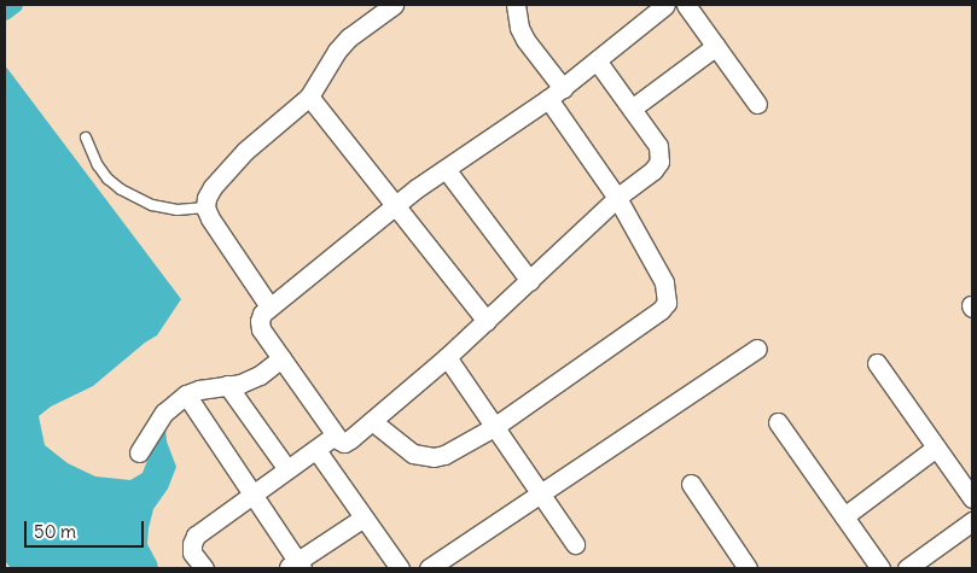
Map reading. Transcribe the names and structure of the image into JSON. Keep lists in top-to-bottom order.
{
  "scale_bar": "50 m"
}
